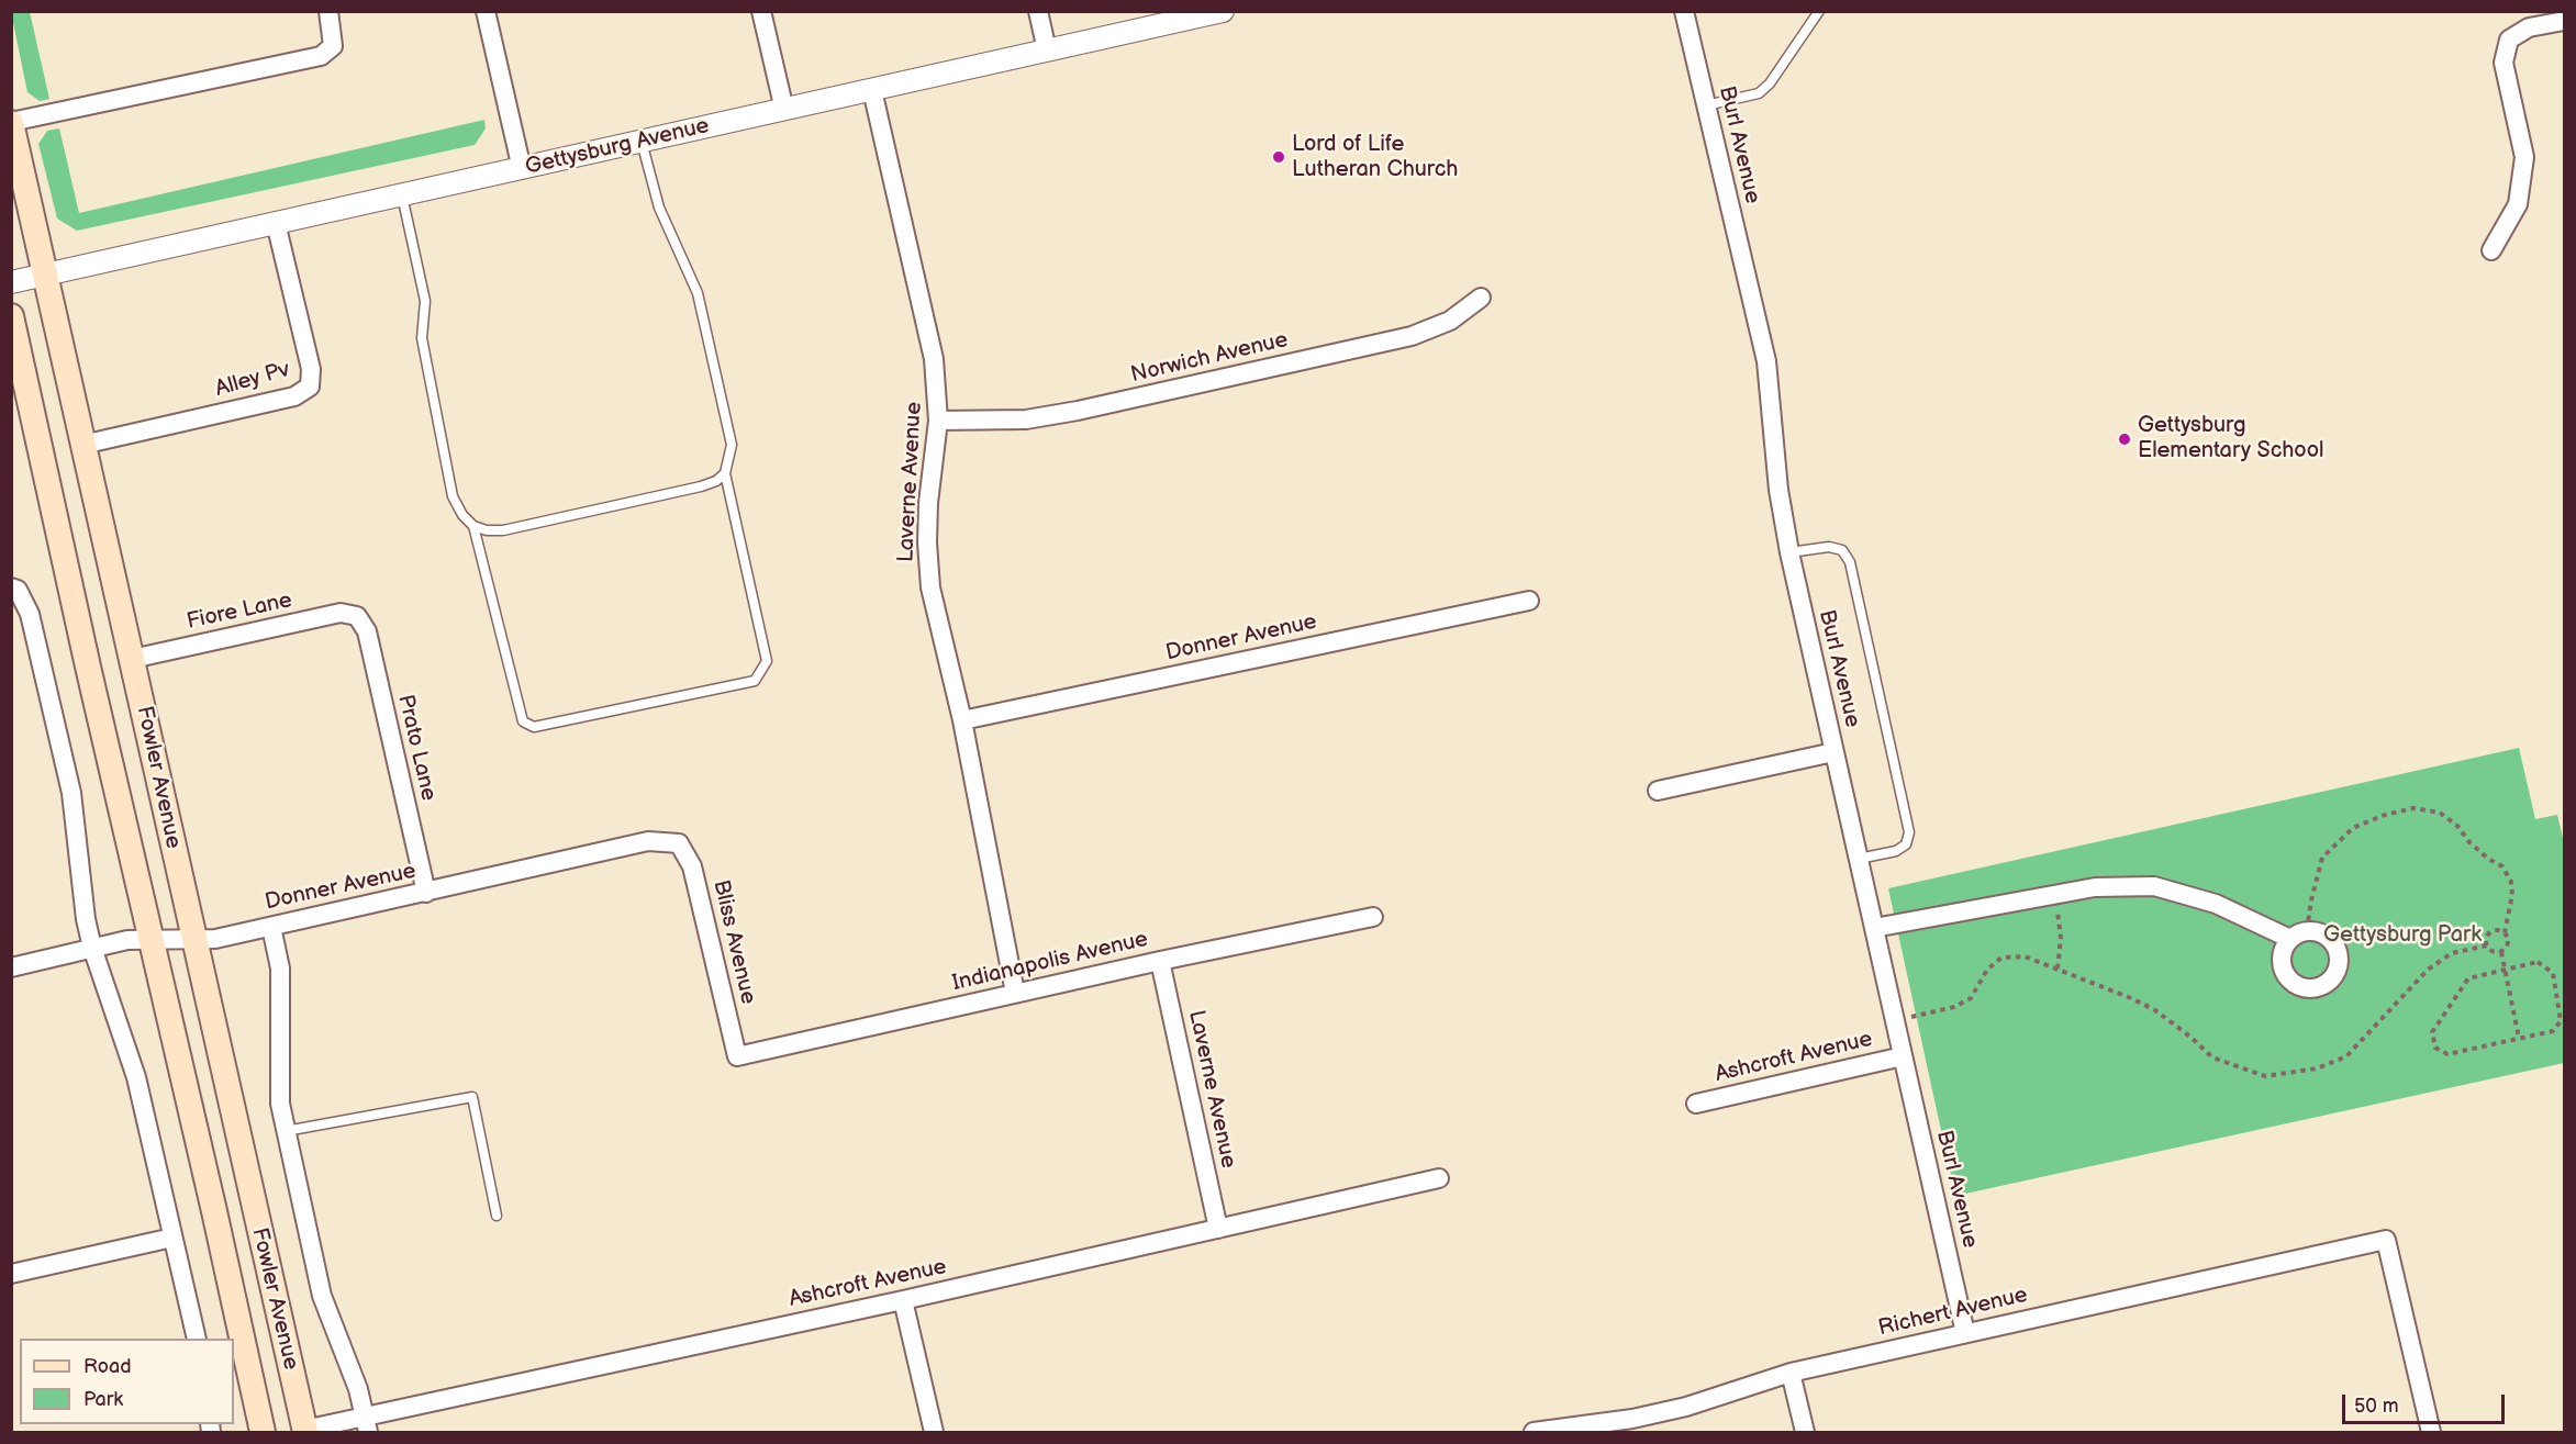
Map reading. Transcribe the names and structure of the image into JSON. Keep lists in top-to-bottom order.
{
  "streets": {
    "main road": ["Fowler Avenue"],
    "street": [
      "Burl Avenue",
      "Gettysburg Avenue",
      "Norwich Avenue",
      "Alley Pv",
      "Laverne Avenue",
      "Fiore Lane",
      "Donner Avenue",
      "Prato Lane",
      "Bliss Avenue",
      "Indianapolis Avenue",
      "Ashcroft Avenue",
      "Richert Avenue"
    ]
  },
  "crossings": [
    ["Burl Avenue", "Ashcroft Avenue"],
    ["Burl Avenue", "Richert Avenue"],
    ["Gettysburg Avenue", "Alley Pv"],
    ["Gettysburg Avenue", "Laverne Avenue"],
    ["Gettysburg Avenue", "Fowler Avenue"],
    ["Norwich Avenue", "Laverne Avenue"],
    ["Alley Pv", "Fowler Avenue"],
    ["Laverne Avenue", "Donner Avenue"],
    ["Laverne Avenue", "Indianapolis Avenue"],
    ["Laverne Avenue", "Ashcroft Avenue"],
    ["Fiore Lane", "Prato Lane"],
    ["Fiore Lane", "Fowler Avenue"],
    ["Donner Avenue", "Prato Lane"],
    ["Donner Avenue", "Fowler Avenue"],
    ["Donner Avenue", "Bliss Avenue"],
    ["Fowler Avenue", "Ashcroft Avenue"],
    ["Bliss Avenue", "Indianapolis Avenue"]
  ],
  "parks": ["Gettysburg Park"],
  "places": ["Lord of Life Lutheran Church", "Gettysburg Elementary School"],
  "legend": ["Road", "Park"],
  "scale_bar": "50 m"
}
